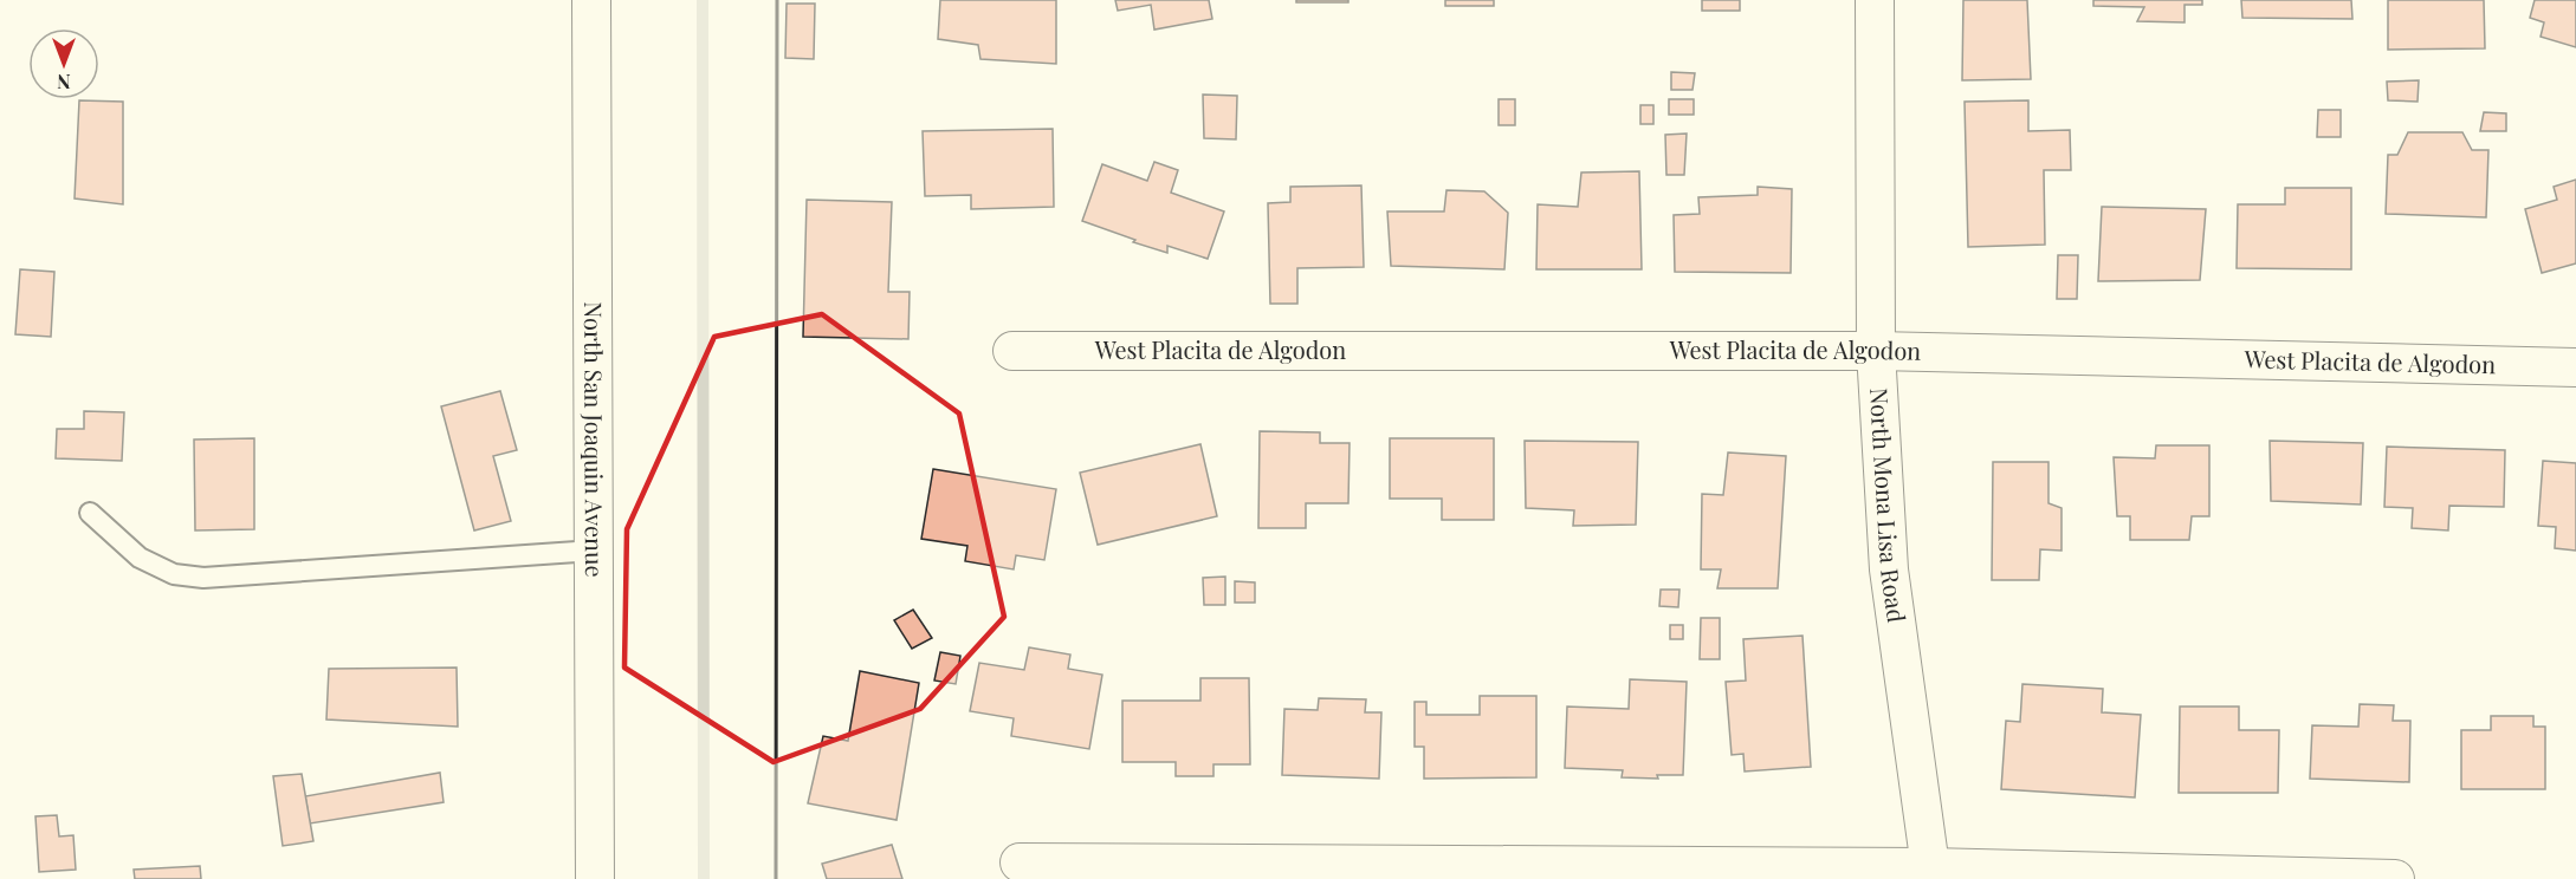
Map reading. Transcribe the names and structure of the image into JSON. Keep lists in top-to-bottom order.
{
  "streets": {
    "street": ["West Placita de Algodon", "North San Joaquin Avenue", "North Mona Lisa Road"]
  },
  "crossings": [
    ["West Placita de Algodon", "North Mona Lisa Road"]
  ],
  "north": "bottom"
}
